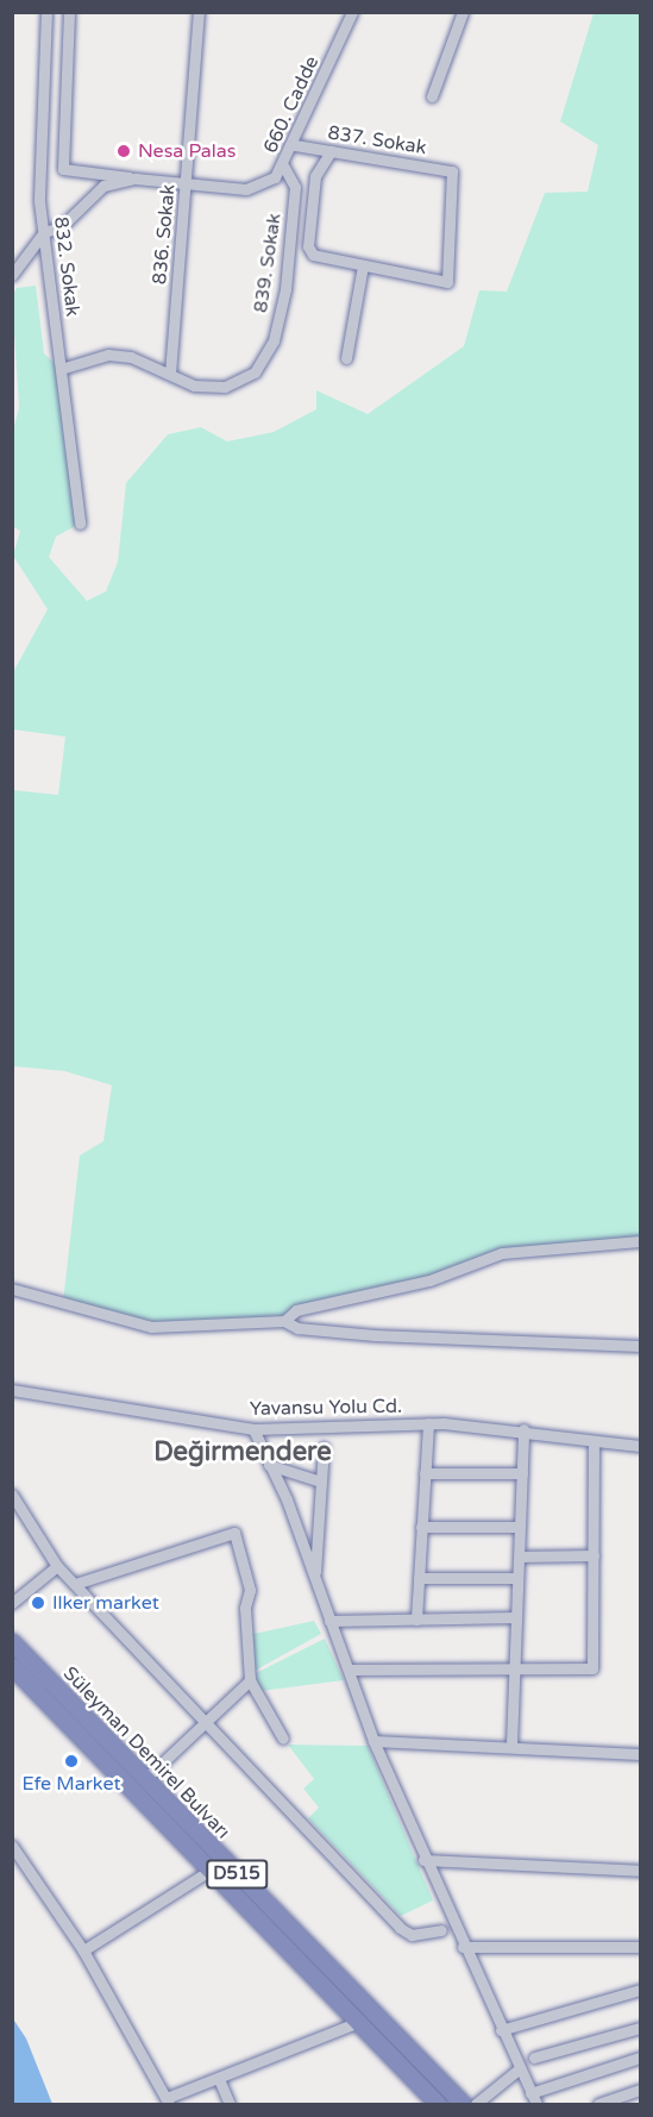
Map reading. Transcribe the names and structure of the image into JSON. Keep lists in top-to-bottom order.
{
  "streets": {
    "highway": ["Süleyman Demirel Bulvarı", "D515"],
    "street": [
      "660. Cadde",
      "837. Sokak",
      "836. Sokak",
      "839. Sokak",
      "832. Sokak",
      "Yavansu Yolu Cd."
    ]
  },
  "crossings": [
    ["660. Cadde", "837. Sokak"],
    ["660. Cadde", "836. Sokak"],
    ["660. Cadde", "839. Sokak"],
    ["660. Cadde", "832. Sokak"],
    ["836. Sokak", "839. Sokak"],
    ["839. Sokak", "832. Sokak"]
  ],
  "districts": ["Değirmendere"],
  "places": ["Nesa Palas", "Ilker market", "Efe Market"]
}
